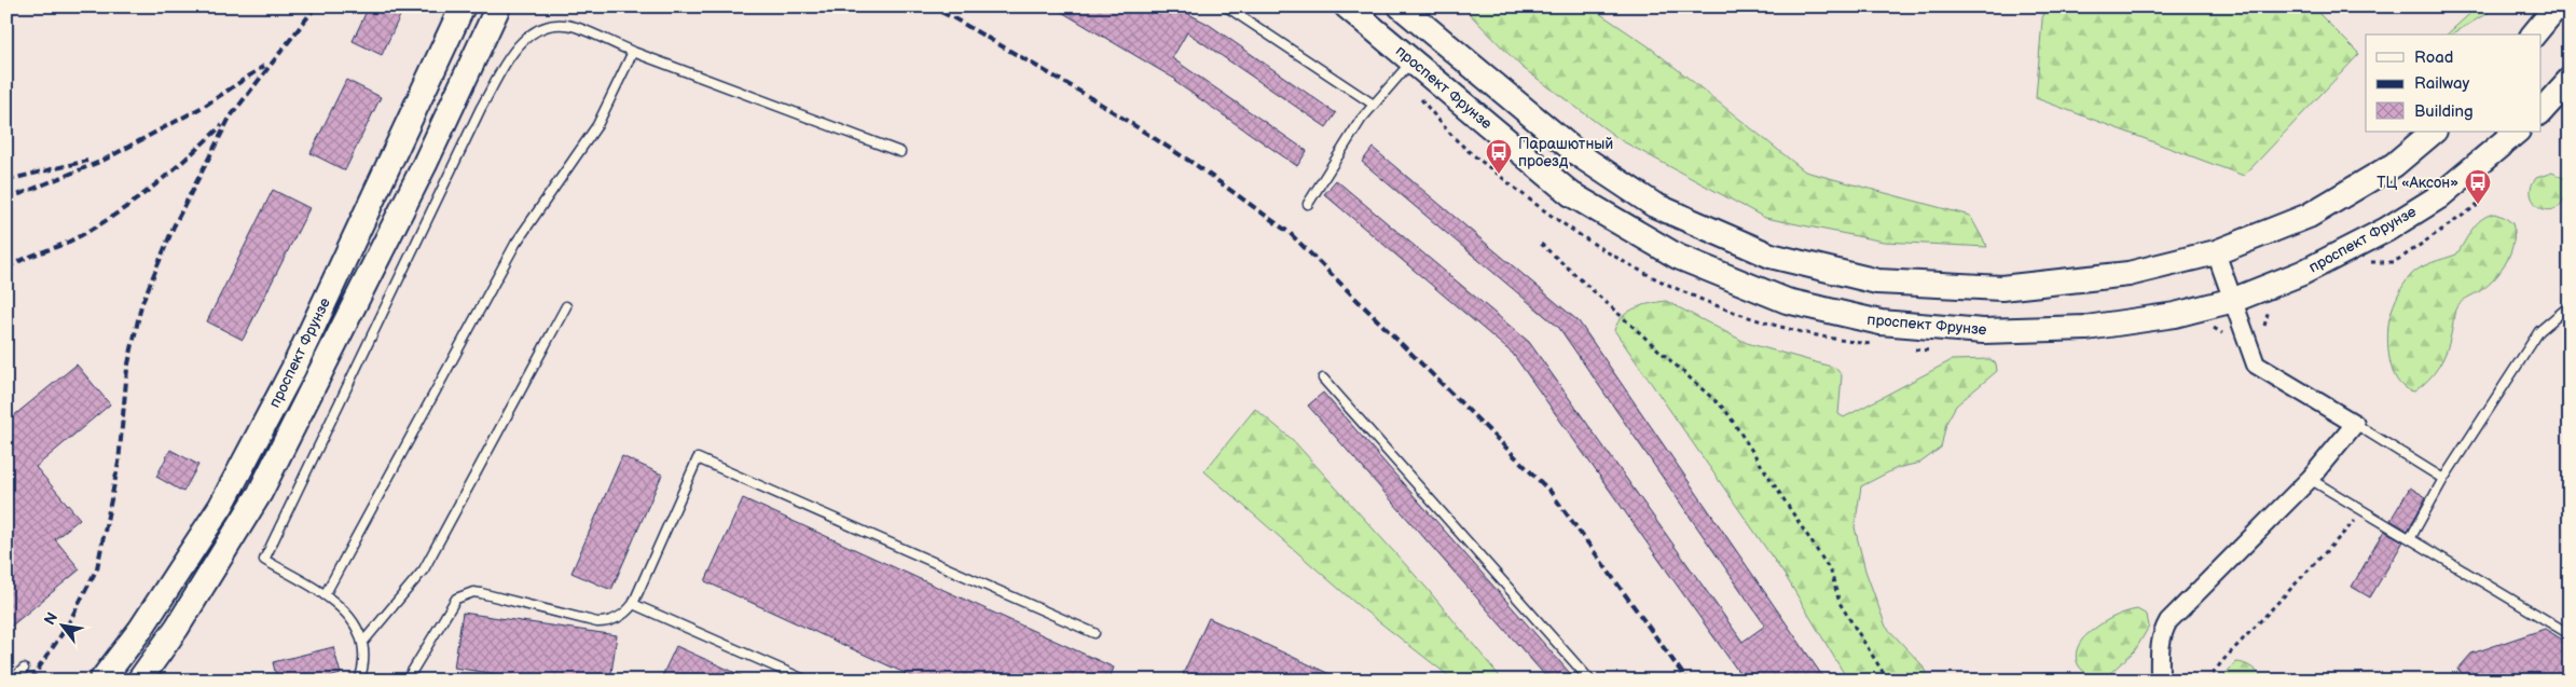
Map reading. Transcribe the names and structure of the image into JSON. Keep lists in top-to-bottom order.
{
  "streets": {
    "main road": ["проспект Фрунзе"]
  },
  "places": {
    "bus stop": ["Парашютный проезд", "ТЦ «Аксон»"]
  },
  "legend": ["Road", "Railway", "Building"],
  "north": "top left"
}
